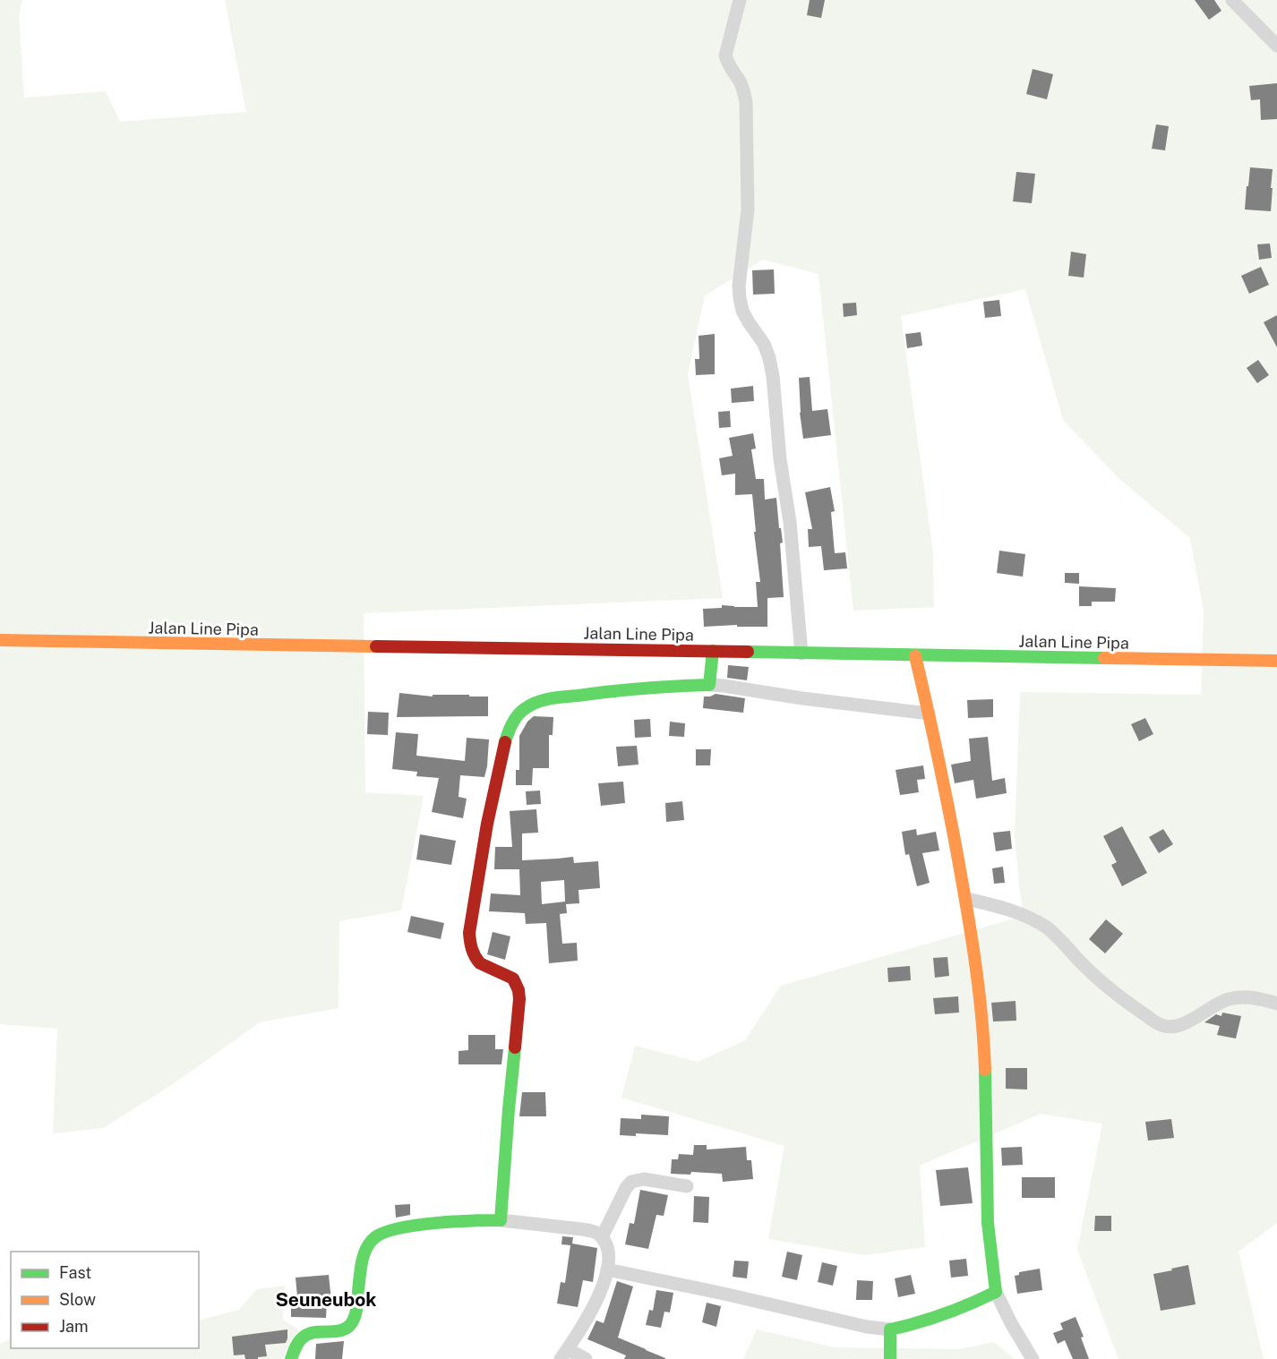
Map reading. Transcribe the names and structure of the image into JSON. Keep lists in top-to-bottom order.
{
  "streets": {
    "street": ["Jalan Line Pipa"]
  },
  "districts": ["Seuneubok"],
  "legend": ["Fast", "Slow", "Jam"]
}
